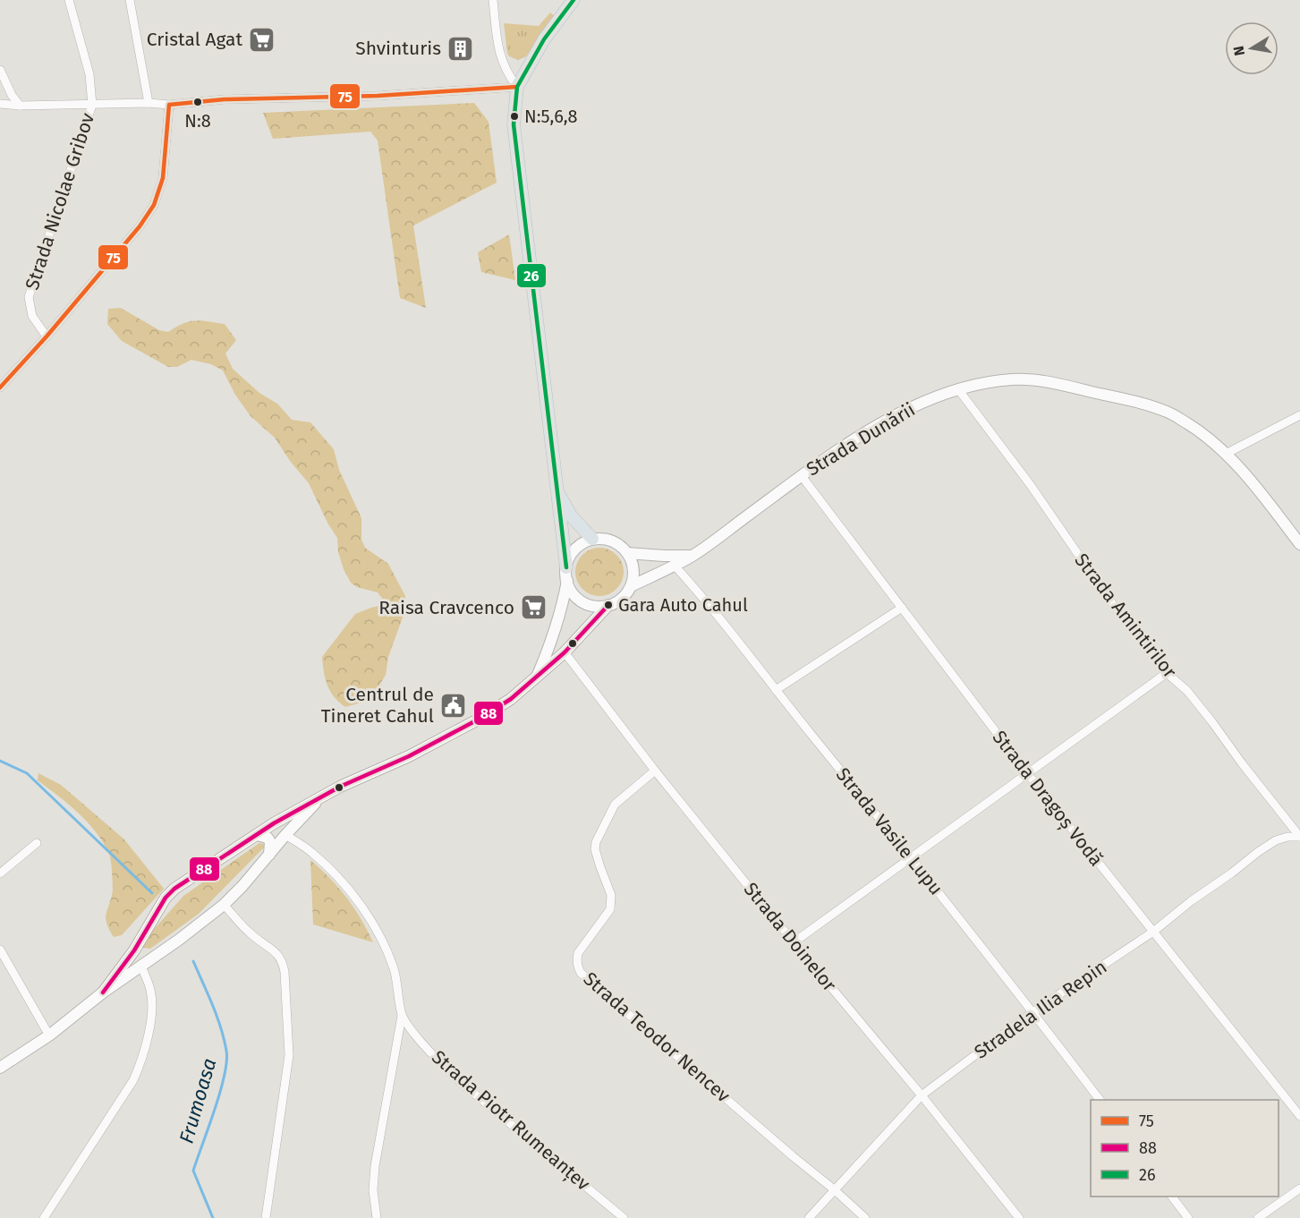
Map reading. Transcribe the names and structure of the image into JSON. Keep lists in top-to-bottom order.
{
  "streets": {
    "main road": ["Strada Dunării"],
    "street": [
      "Strada Nicolae Gribov",
      "Strada Amintirilor",
      "Strada Dragoș Vodă",
      "Strada Vasile Lupu",
      "Strada Doinelor",
      "Stradela Ilia Repin",
      "Strada Teodor Nencev",
      "Strada Piotr Rumeanțev"
    ]
  },
  "crossings": [
    ["Strada Dunării", "Strada Amintirilor"],
    ["Strada Dunării", "Strada Dragoș Vodă"],
    ["Strada Dunării", "Strada Vasile Lupu"],
    ["Strada Amintirilor", "Stradela Ilia Repin"],
    ["Strada Dragoș Vodă", "Stradela Ilia Repin"],
    ["Strada Vasile Lupu", "Stradela Ilia Repin"],
    ["Strada Doinelor", "Stradela Ilia Repin"],
    ["Strada Doinelor", "Strada Teodor Nencev"],
    ["Stradela Ilia Repin", "Strada Teodor Nencev"]
  ],
  "water": ["Frumoasa"],
  "places": {
    "supermarket": ["Cristal Agat", "Raisa Cravcenco"],
    "building": ["Shvinturis"],
    "other": ["N:8", "N:5,6,8", "Gara Auto Cahul"],
    "public building": ["Centrul de Tineret Cahul"]
  },
  "lines": ["transit line 26", "transit line 75", "transit line 88"],
  "legend": ["75", "88", "26"],
  "north": "left"
}
